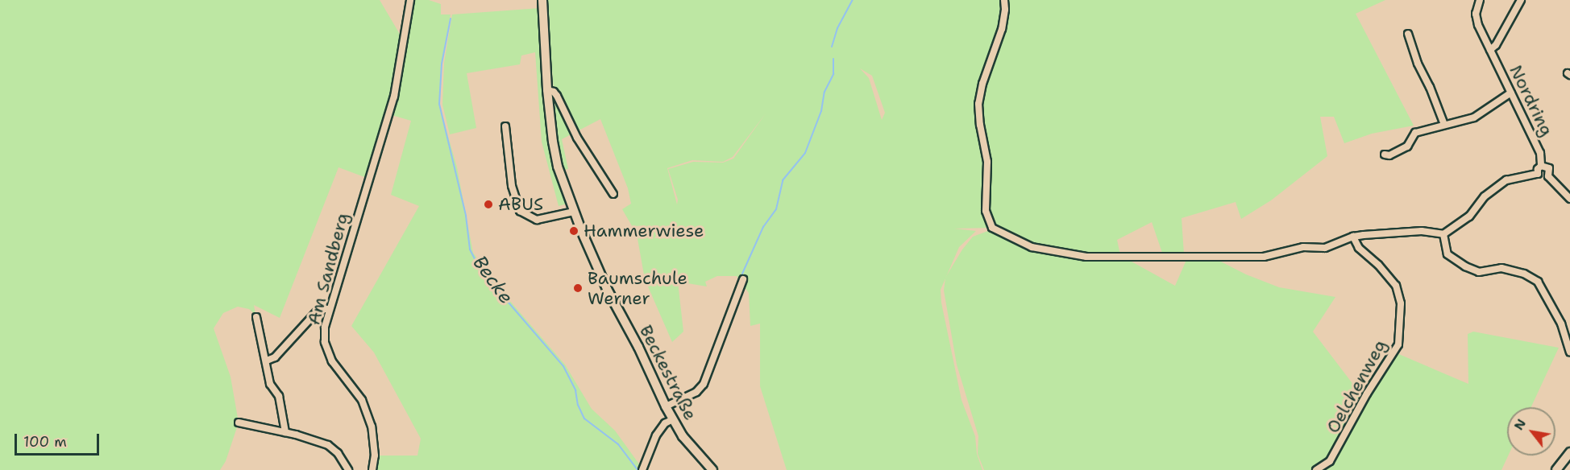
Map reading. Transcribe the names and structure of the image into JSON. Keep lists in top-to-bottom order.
{
  "streets": {
    "main road": ["Beckestraße"],
    "street": ["Nordring", "Am Sandberg", "Oelchenweg"]
  },
  "water": ["Becke"],
  "places": ["ABUS", "Hammerwiese", "Baumschule Werner"],
  "scale_bar": "100 m",
  "north": "top left"
}
